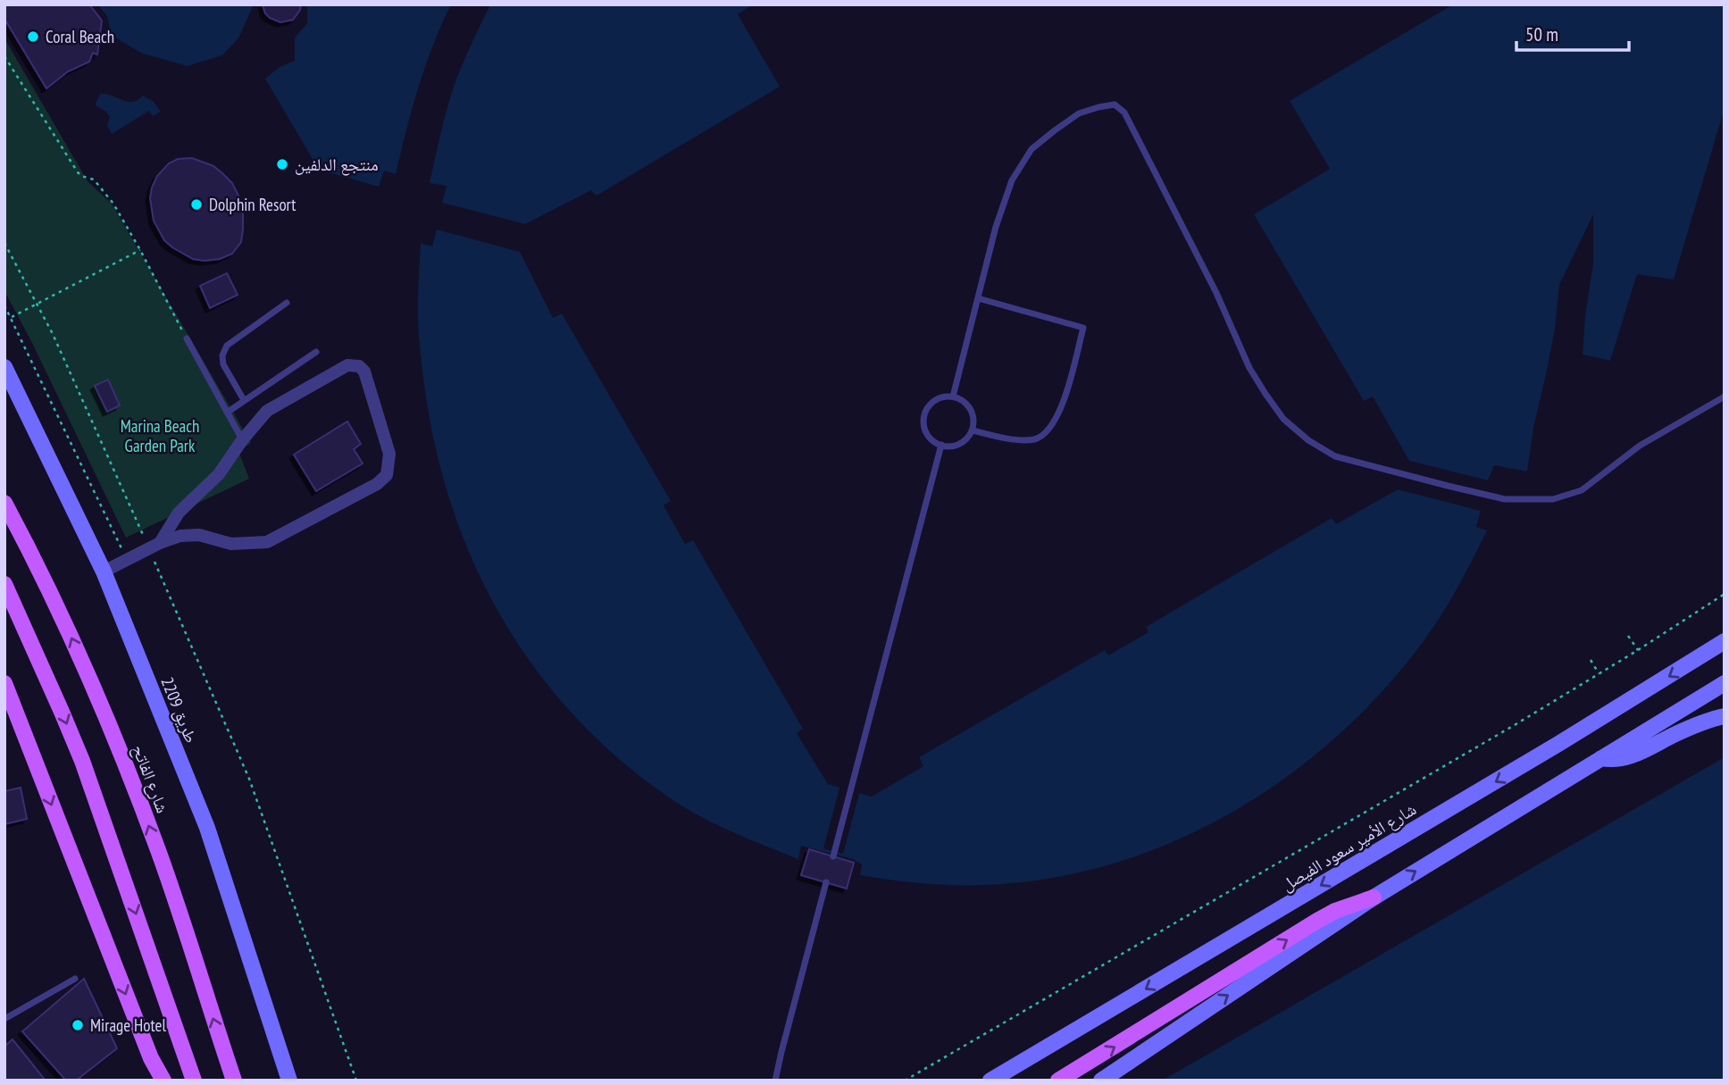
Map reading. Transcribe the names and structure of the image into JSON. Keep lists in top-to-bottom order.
{
  "streets": {
    "main road": ["شارع الفاتح"],
    "street": ["طريق 2209", "شارع الأمير سعود الفيصل"]
  },
  "parks": ["Marina Beach Garden Park"],
  "places": [
    "Coral Beach",
    "منتجع الدلفين",
    "Dolphin Resort",
    "Mirage Hotel"
  ],
  "scale_bar": "50 m"
}
